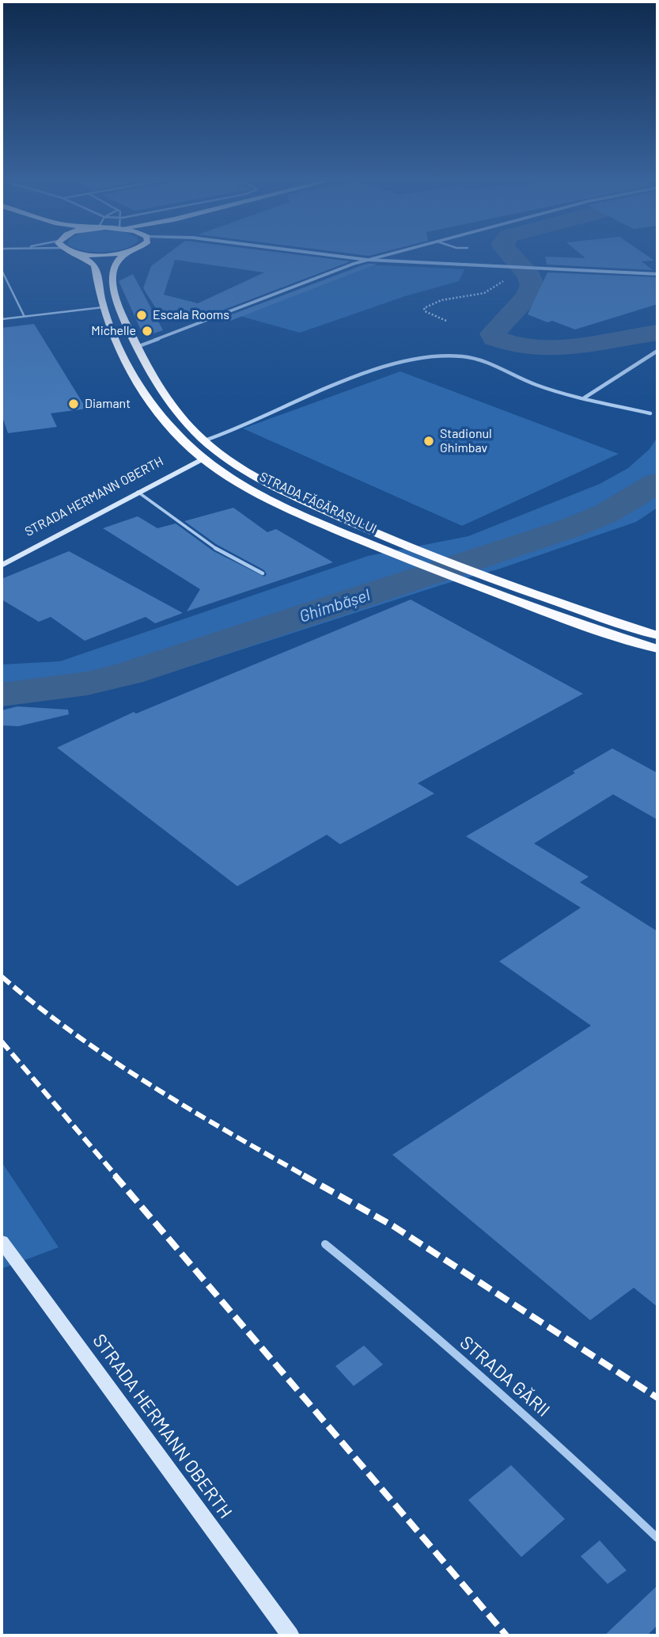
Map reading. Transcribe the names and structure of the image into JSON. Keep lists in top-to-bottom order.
{
  "streets": {
    "highway": ["STRADA FĂGĂRAȘULUI"],
    "main road": ["STRADA HERMANN OBERTH"],
    "street": ["STRADA GĂRII"]
  },
  "crossings": [
    ["STRADA HERMANN OBERTH", "STRADA FĂGĂRAȘULUI"]
  ],
  "water": ["Ghimbășel"],
  "places": [
    "Escala Rooms",
    "Michelle",
    "Diamant",
    "Stadionul Ghimbav"
  ]
}
